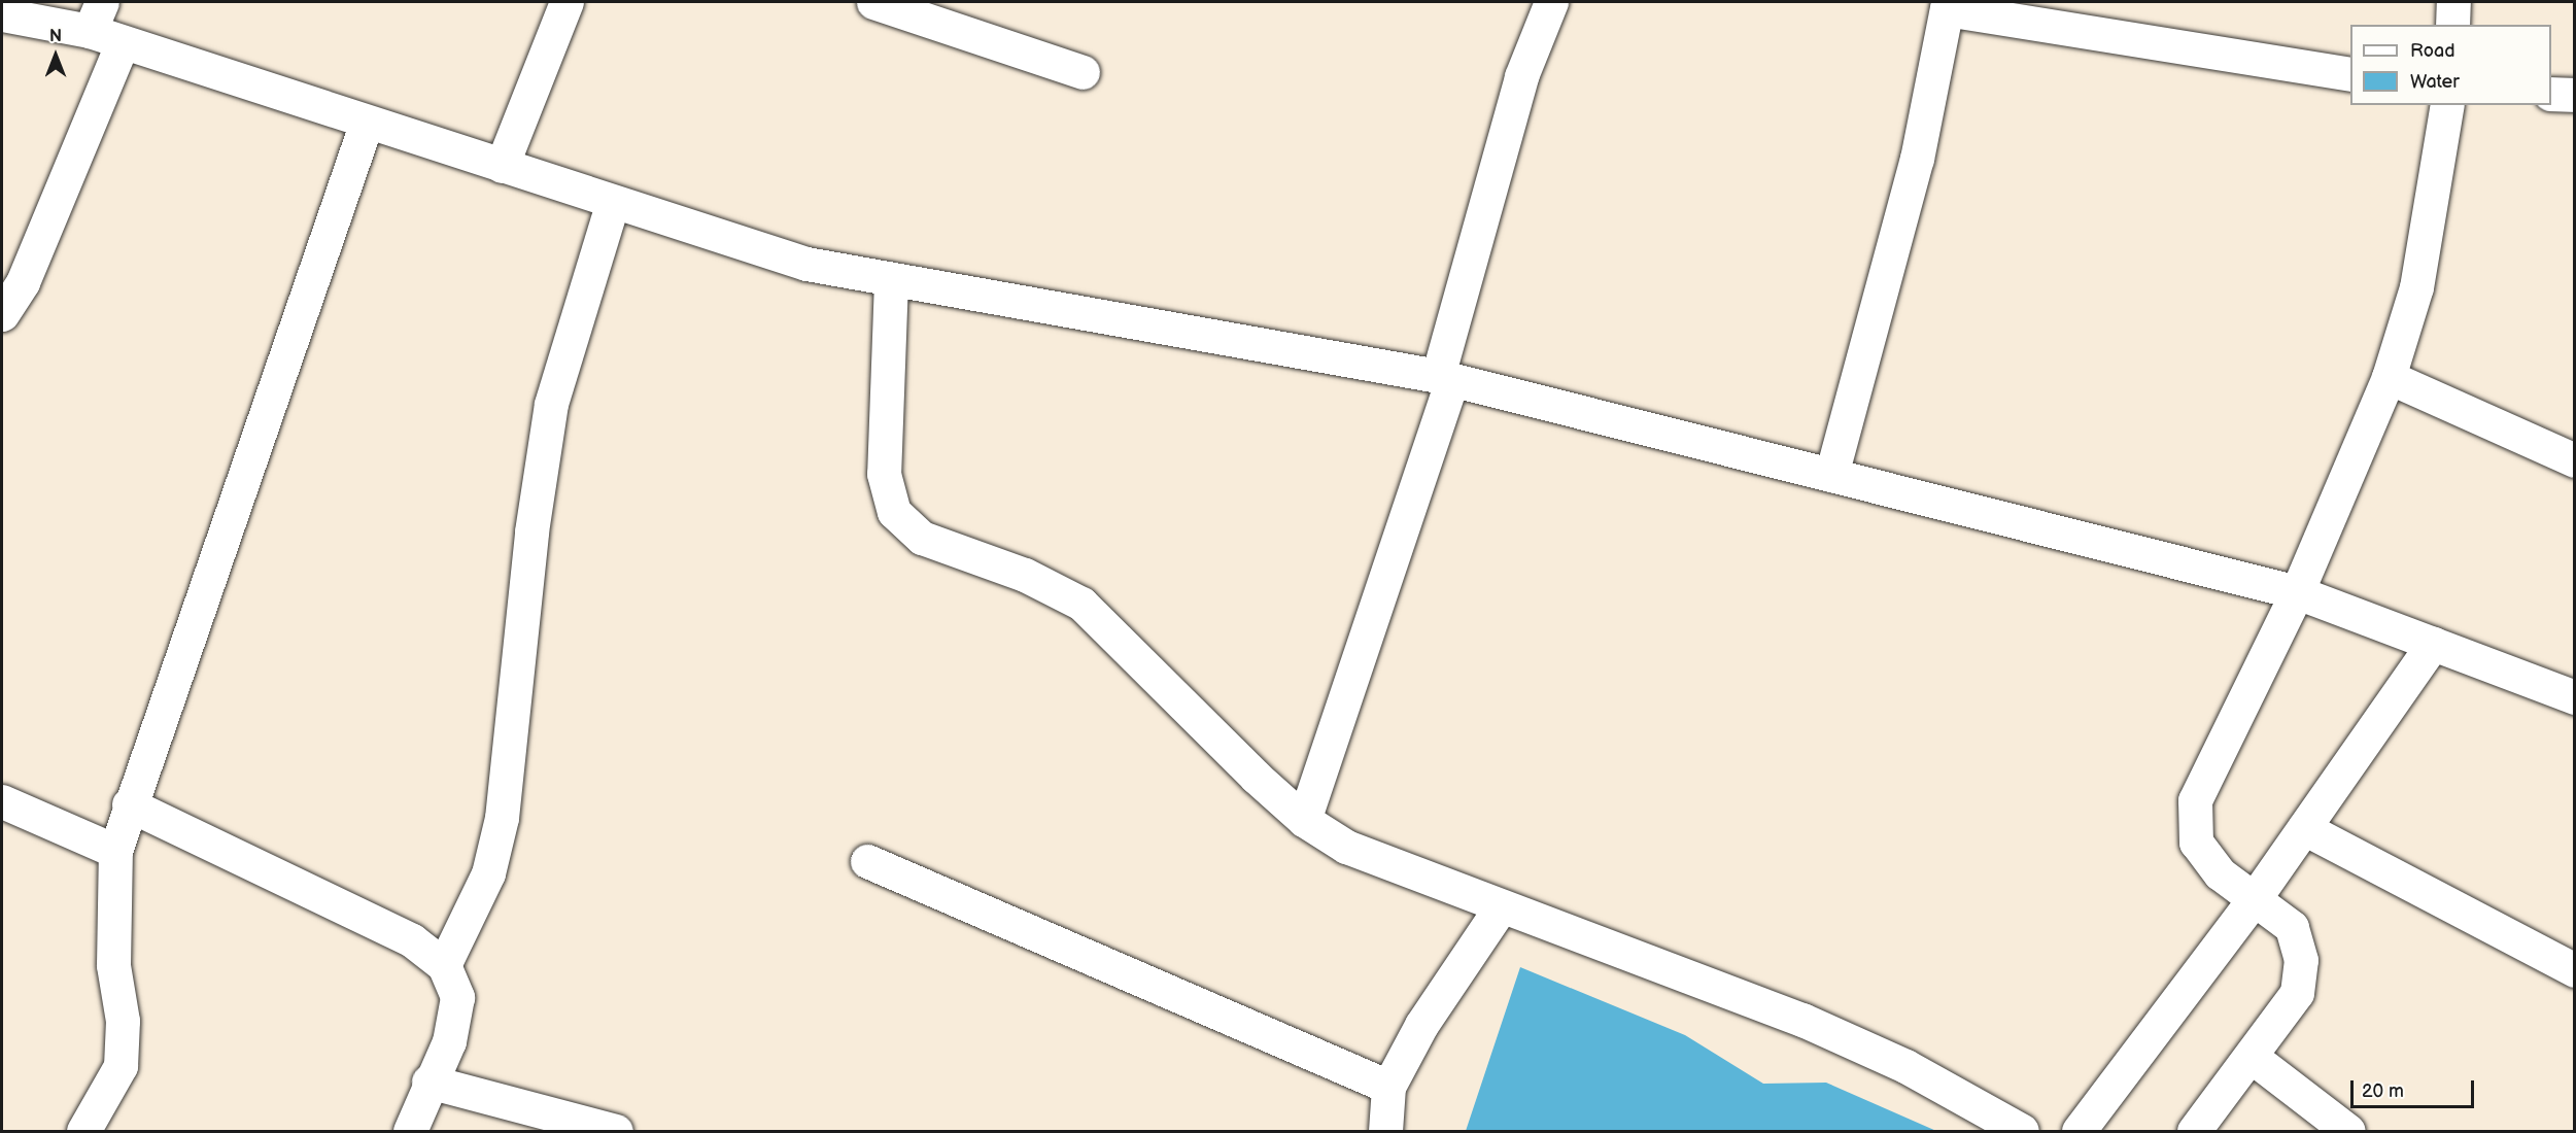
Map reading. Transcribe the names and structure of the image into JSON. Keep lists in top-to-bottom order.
{
  "legend": ["Road", "Water"],
  "scale_bar": "20 m",
  "north": "top"
}
